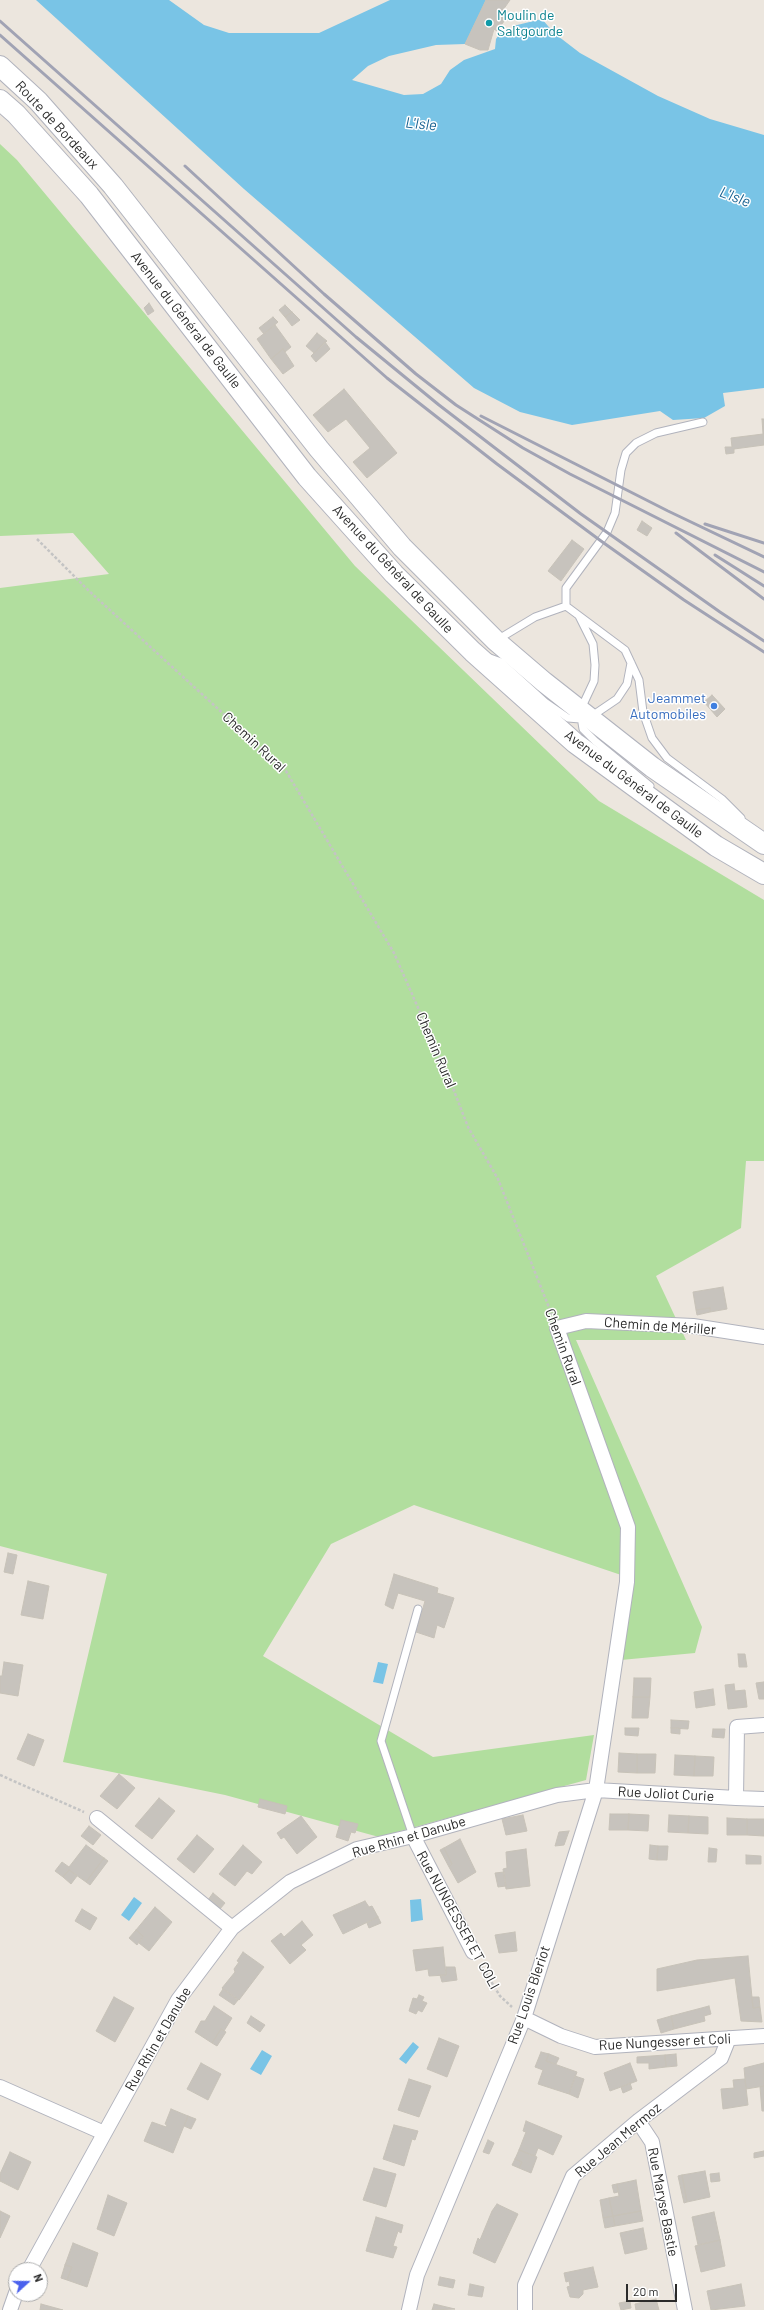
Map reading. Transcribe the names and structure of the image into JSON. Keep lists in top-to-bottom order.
{
  "streets": {
    "main road": ["Route de Bordeaux", "Avenue du Général de Gaulle"],
    "street": [
      "Chemin Rural",
      "Chemin de Mériller",
      "Rue Joliot Curie",
      "Rue Rhin et Danube",
      "Rue NUNGESSER ET COLI",
      "Rue Louis Bleriot",
      "Rue Nungesser et Coli",
      "Rue Jean Mermoz",
      "Rue Maryse Bastie"
    ]
  },
  "crossings": [
    ["Route de Bordeaux", "Avenue du Général de Gaulle"],
    ["Chemin Rural", "Chemin de Mériller"],
    ["Chemin Rural", "Rue Louis Bleriot"],
    ["Rue Joliot Curie", "Rue Rhin et Danube"],
    ["Rue Joliot Curie", "Rue Louis Bleriot"],
    ["Rue Rhin et Danube", "Rue NUNGESSER ET COLI"],
    ["Rue Rhin et Danube", "Rue Louis Bleriot"],
    ["Rue NUNGESSER ET COLI", "Rue Louis Bleriot"],
    ["Rue NUNGESSER ET COLI", "Rue Nungesser et Coli"],
    ["Rue Louis Bleriot", "Rue Nungesser et Coli"],
    ["Rue Nungesser et Coli", "Rue Jean Mermoz"],
    ["Rue Jean Mermoz", "Rue Maryse Bastie"]
  ],
  "water": ["L'Isle"],
  "places": ["Moulin de Saltgourde", "Jeammet Automobiles"],
  "scale_bar": "20 m",
  "north": "right"
}
